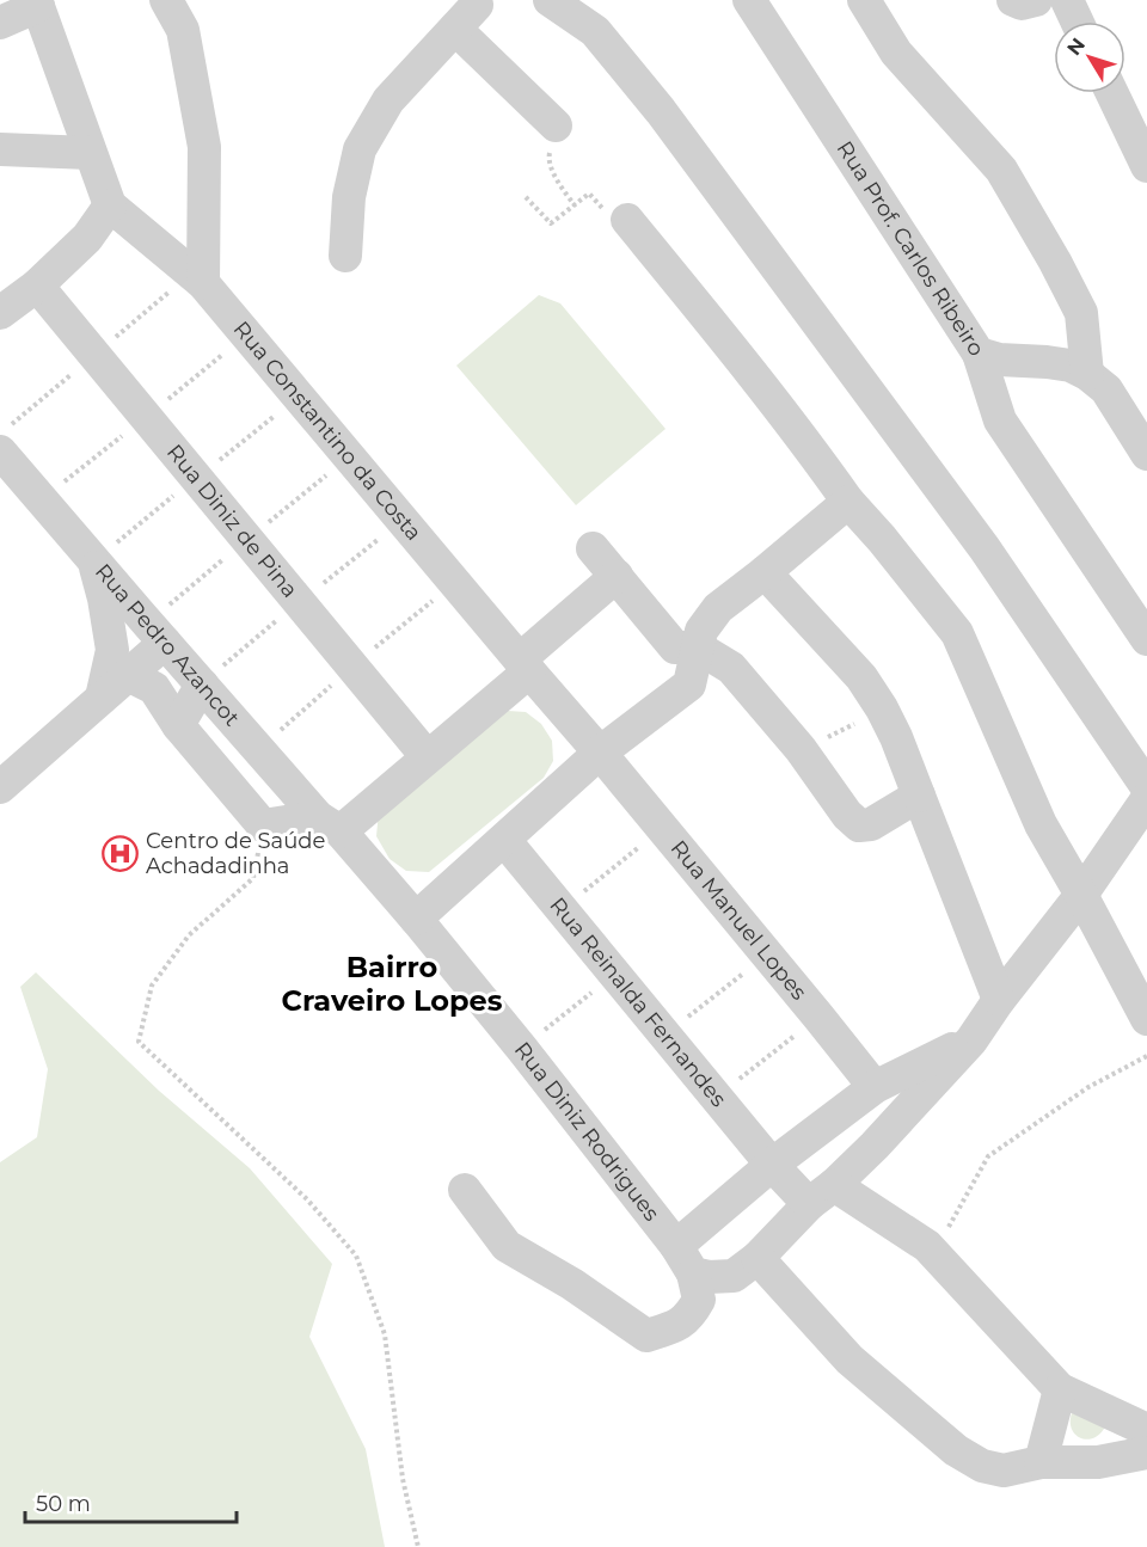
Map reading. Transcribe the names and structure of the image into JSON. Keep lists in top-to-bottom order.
{
  "streets": {
    "street": [
      "Rua Prof. Carlos Ribeiro",
      "Rua Constantino da Costa",
      "Rua Diniz de Pina",
      "Rua Pedro Azancot",
      "Rua Manuel Lopes",
      "Rua Reinalda Fernandes",
      "Rua Diniz Rodrigues"
    ]
  },
  "crossings": [
    ["Rua Constantino da Costa", "Rua Manuel Lopes"],
    ["Rua Pedro Azancot", "Rua Diniz Rodrigues"]
  ],
  "districts": ["Bairro Craveiro Lopes"],
  "places": {
    "hospital": ["Centro de Saúde Achadadinha"]
  },
  "scale_bar": "50 m",
  "north": "top left"
}
